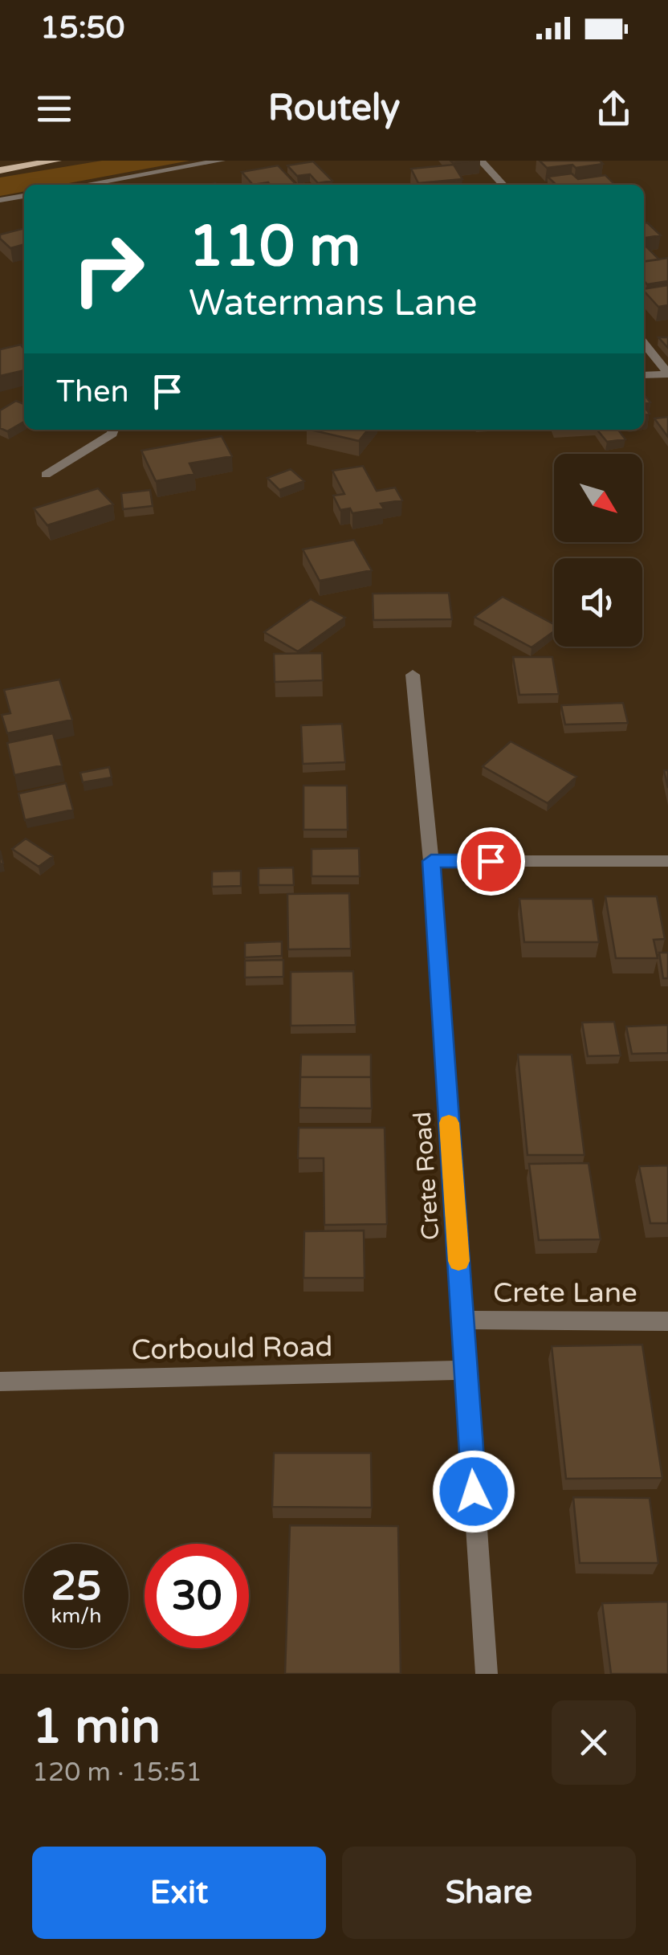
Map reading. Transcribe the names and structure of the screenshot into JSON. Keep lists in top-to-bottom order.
{
  "streets": {
    "street": ["Crete Road", "Crete Lane", "Corbould Road"]
  },
  "crossings": [
    ["Crete Road", "Crete Lane"],
    ["Crete Road", "Corbould Road"]
  ],
  "north": "bottom right",
  "page": {
    "status": "15:50",
    "header": "Routely",
    "turn": ["110 m", "Watermans Lane"],
    "then": "Then",
    "speed": "25 km/h",
    "limit": "30",
    "heading": ["1 min", "120 m · 15:51"],
    "buttons": ["Exit", "Share"]
  }
}
